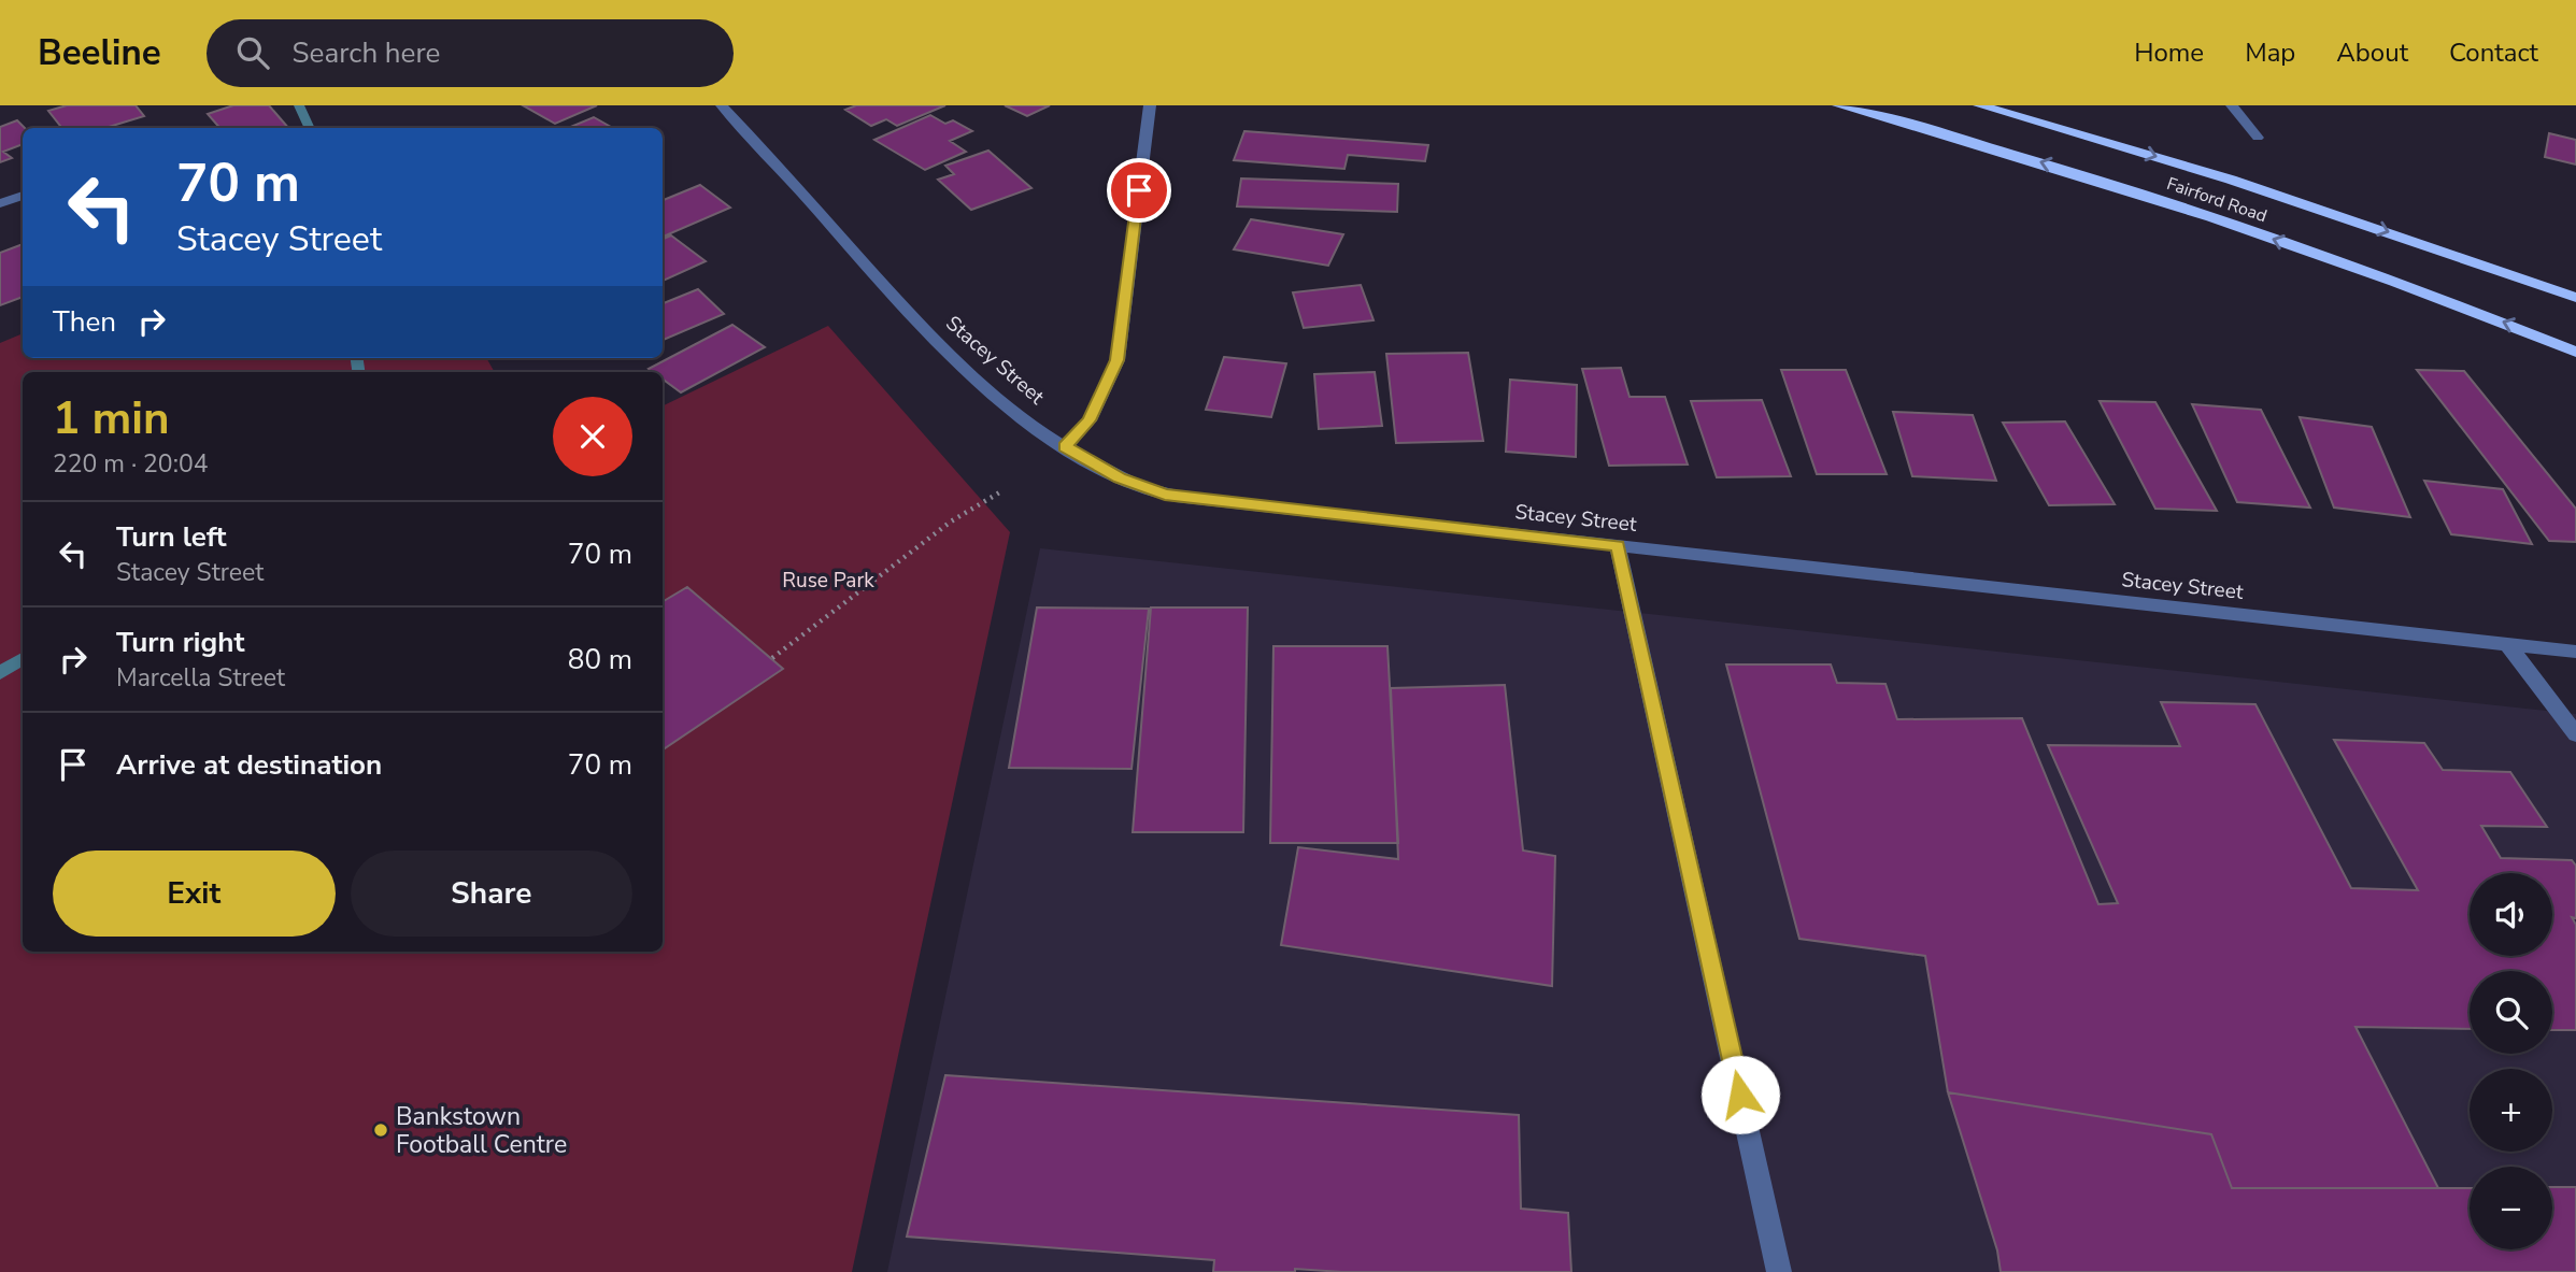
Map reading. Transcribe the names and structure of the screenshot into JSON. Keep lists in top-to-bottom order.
{
  "streets": {
    "highway": ["Fairford Road"],
    "street": ["Stacey Street"]
  },
  "parks": ["Ruse Park"],
  "places": ["Bankstown Football Centre"],
  "page": {
    "header": "Beeline",
    "search": "Search here",
    "nav": [
      "Home",
      "Map",
      "About",
      "Contact"
    ],
    "turn": ["70 m", "Stacey Street"],
    "then": "Then",
    "heading": ["1 min", "220 m · 20:04"],
    "list": [
      {
        "name": "Turn left",
        "note": "Stacey Street",
        "value": "70 m"
      },
      {
        "name": "Turn right",
        "note": "Marcella Street",
        "value": "80 m"
      },
      {
        "name": "Arrive at destination",
        "value": "70 m"
      }
    ],
    "buttons": ["Exit", "Share"],
    "map_buttons": ["+", "−"]
  }
}
